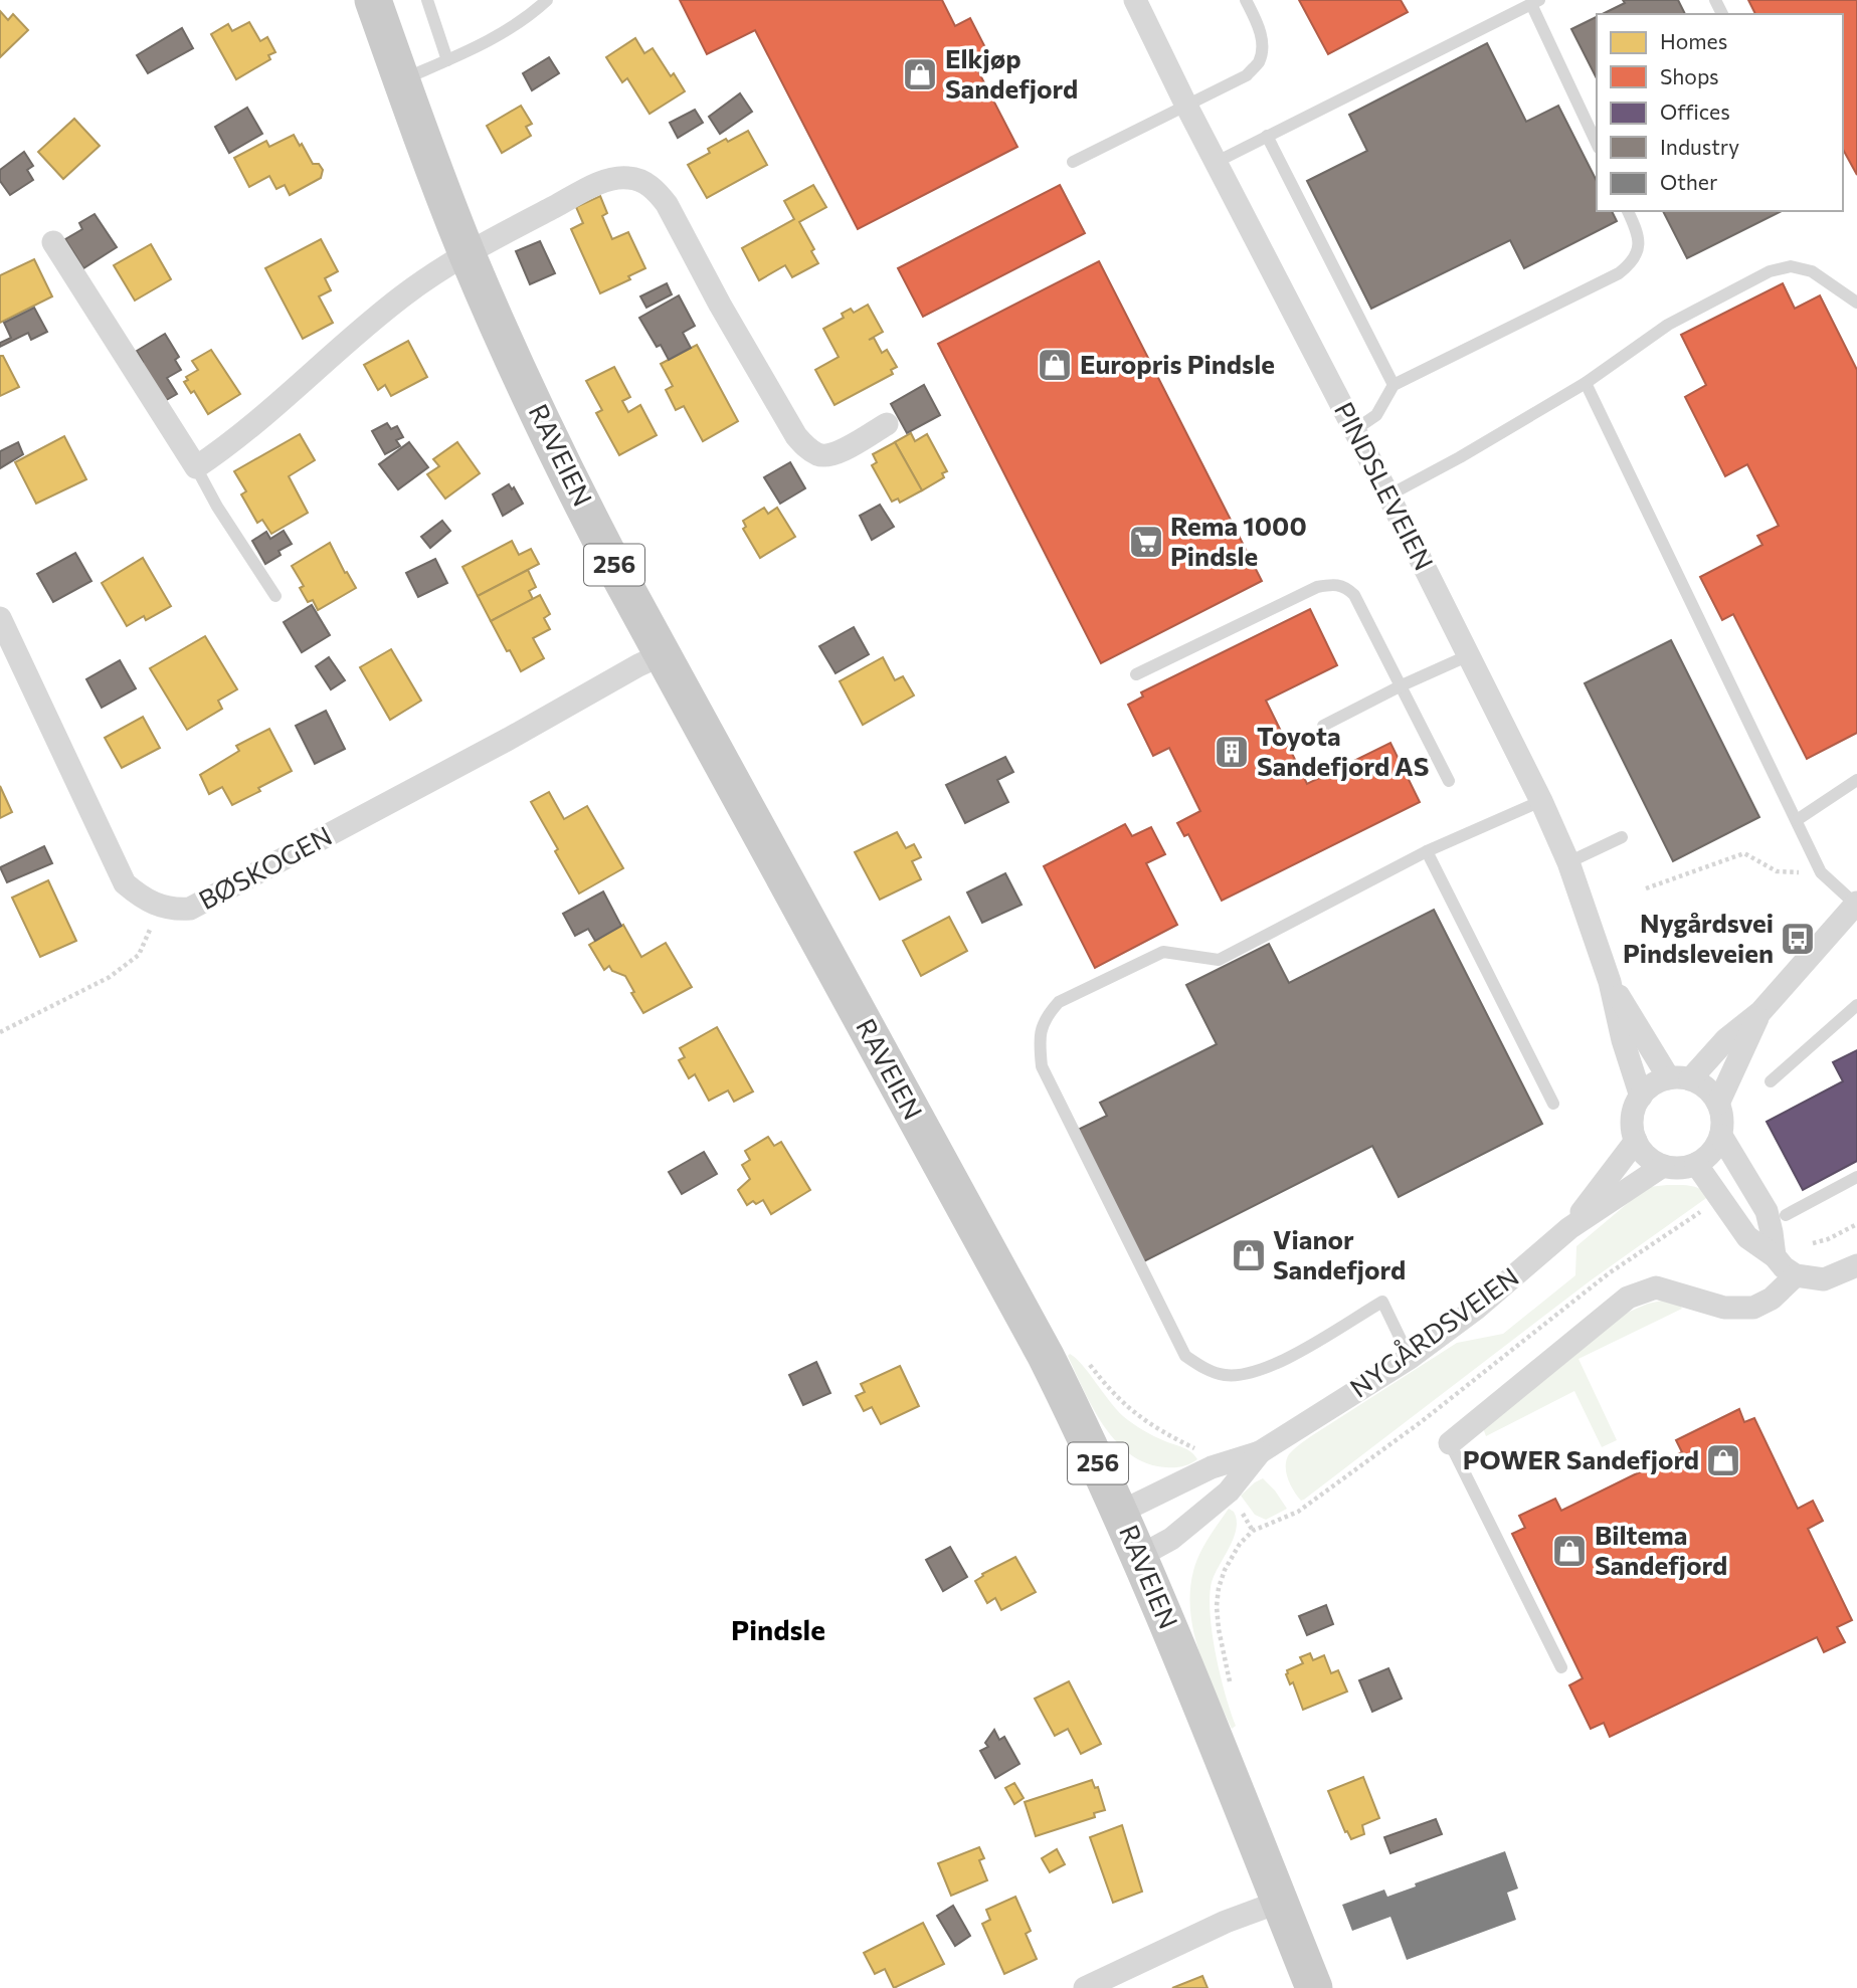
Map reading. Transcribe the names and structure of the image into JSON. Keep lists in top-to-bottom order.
{
  "streets": {
    "main road": ["RAVEIEN", "256"],
    "street": ["PINDSLEVEIEN", "BØSKOGEN", "NYGÅRDSVEIEN"]
  },
  "crossings": [
    ["RAVEIEN", "BØSKOGEN"],
    ["RAVEIEN", "NYGÅRDSVEIEN"],
    ["PINDSLEVEIEN", "NYGÅRDSVEIEN"]
  ],
  "districts": ["Pindsle"],
  "places": {
    "shop": [
      "Elkjøp Sandefjord",
      "Europris Pindsle",
      "Vianor Sandefjord",
      "POWER Sandefjord",
      "Biltema Sandefjord"
    ],
    "supermarket": ["Rema 1000 Pindsle"],
    "building": ["Toyota Sandefjord AS"],
    "bus stop": ["Nygårdsvei Pindsleveien"]
  },
  "legend": [
    "Homes",
    "Shops",
    "Offices",
    "Industry",
    "Other"
  ]
}
